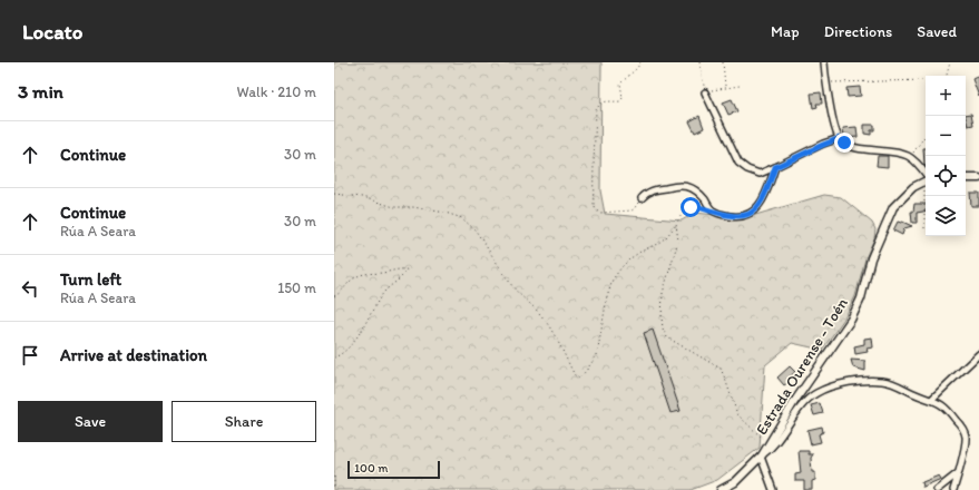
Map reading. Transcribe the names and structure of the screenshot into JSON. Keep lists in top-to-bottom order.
{
  "streets": {
    "street": ["Estrada Ourense - Toén"]
  },
  "scale_bar": "100 m",
  "page": {
    "header": "Locato",
    "nav": ["Map", "Directions", "Saved"],
    "heading": ["3 min", "Walk · 210 m"],
    "map_buttons": ["+", "−"],
    "list": [
      ["Continue", "30 m"],
      ["Continue", "Rúa A Seara", "30 m"],
      ["Turn left", "Rúa A Seara", "150 m"],
      "Arrive at destination"
    ],
    "buttons": ["Save", "Share"],
    "scale": "100 m"
  }
}
